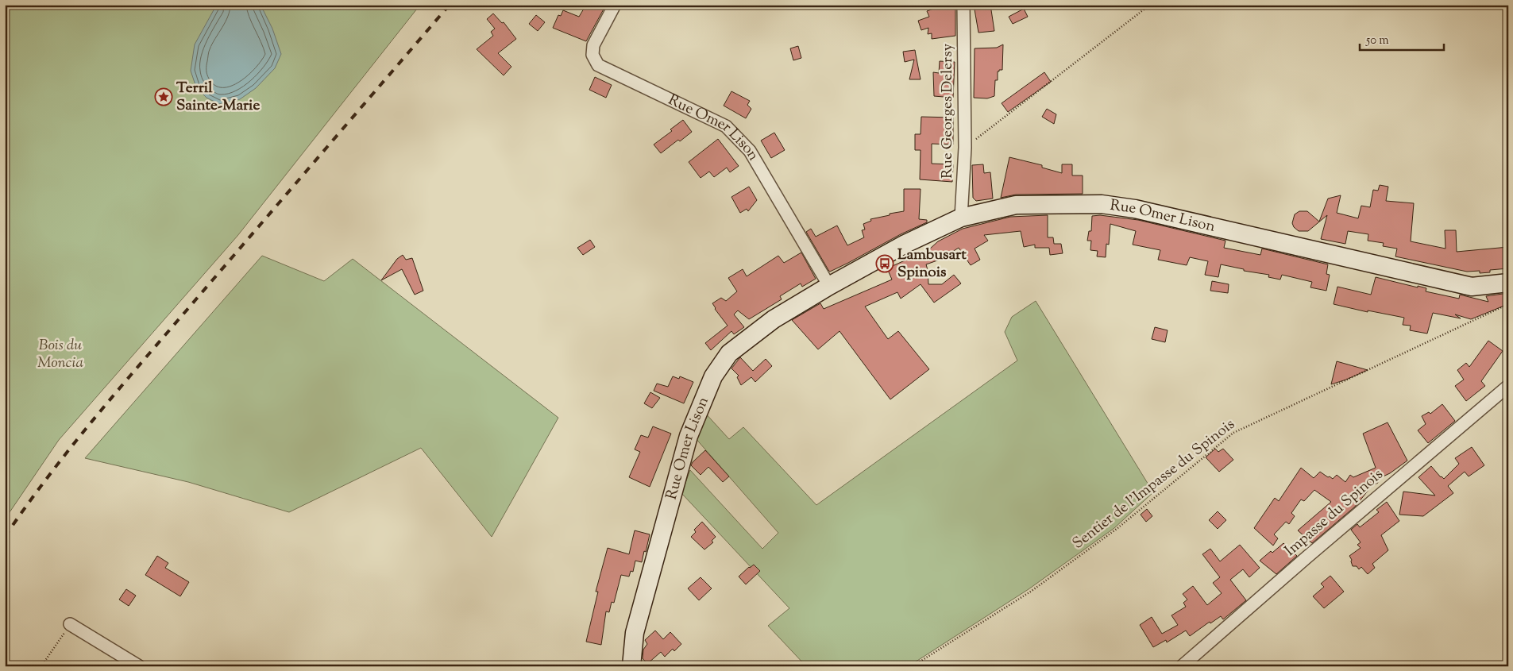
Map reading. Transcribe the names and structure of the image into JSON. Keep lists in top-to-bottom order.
{
  "streets": {
    "street": ["Rue Georges Delersy", "Rue Omer Lison", "Impasse du Spinois"],
    "path": ["Sentier de l'Impasse du Spinois"]
  },
  "crossings": [
    ["Rue Georges Delersy", "Rue Omer Lison"]
  ],
  "parks": ["Bois du Moncia"],
  "places": {
    "place": ["Terril Sainte-Marie"],
    "bus stop": ["Lambusart Spinois"]
  },
  "scale_bar": "50 m"
}
